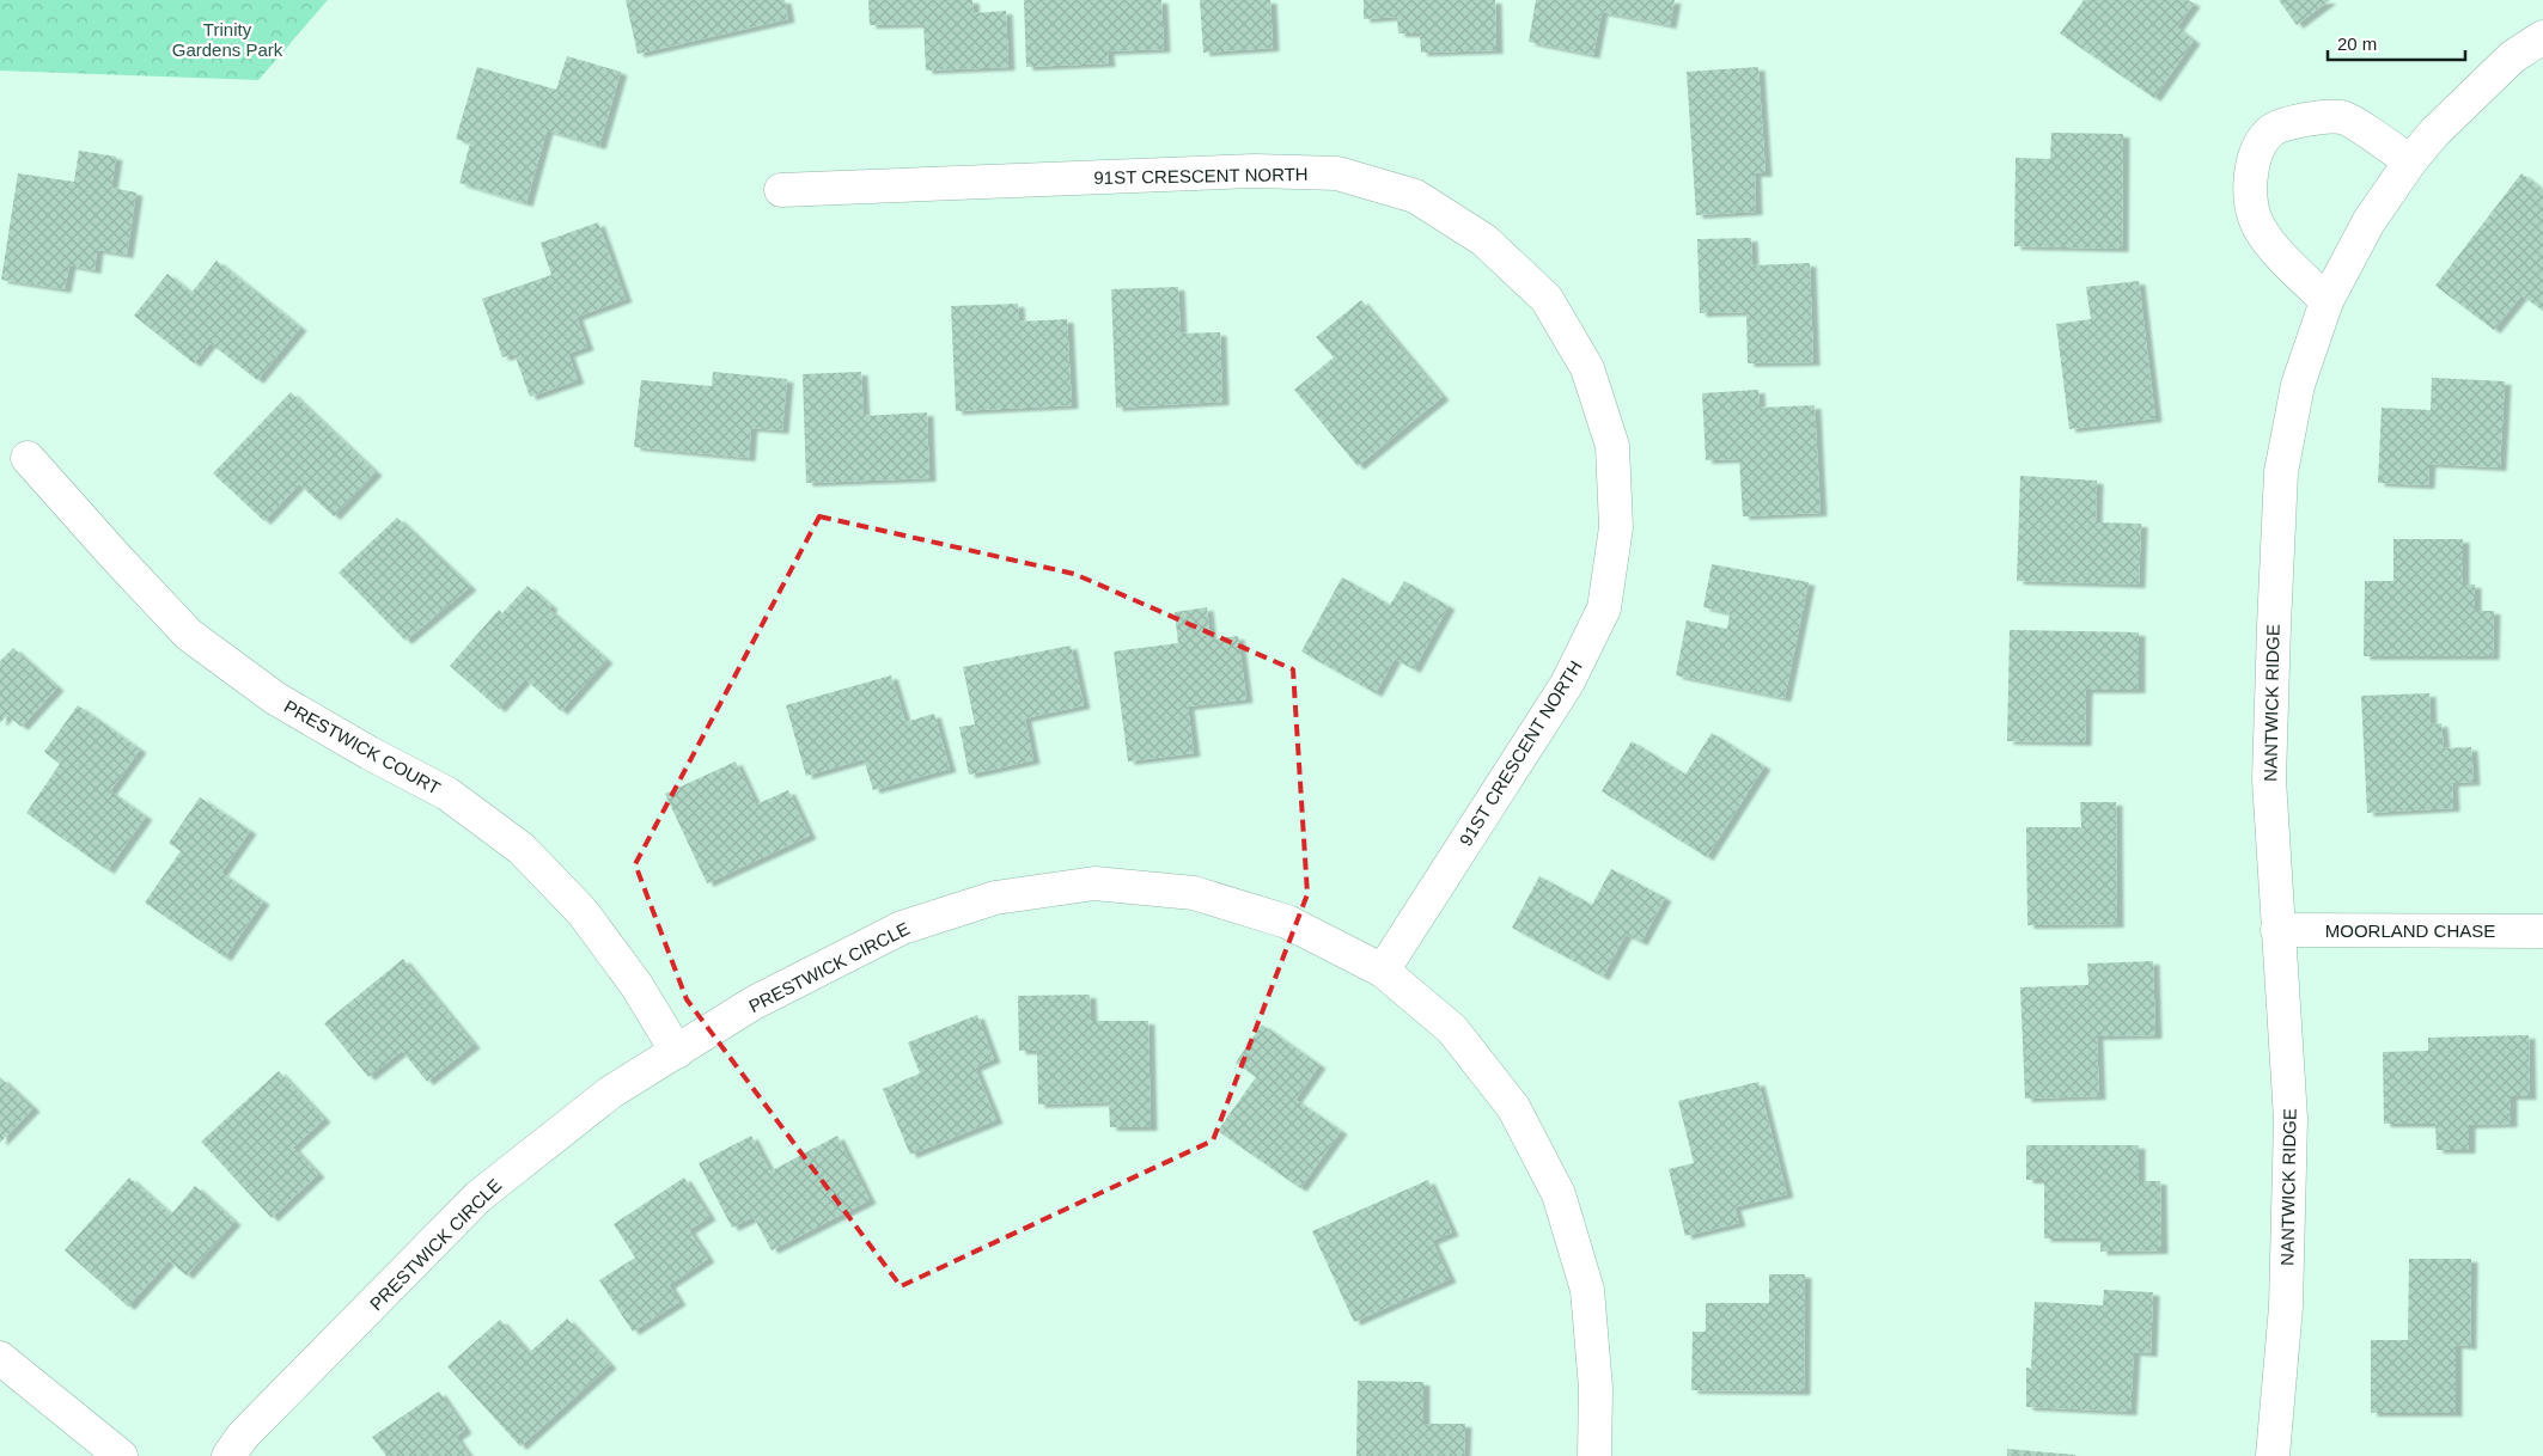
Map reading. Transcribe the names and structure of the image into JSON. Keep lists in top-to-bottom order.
{
  "streets": {
    "street": [
      "91ST CRESCENT NORTH",
      "NANTWICK RIDGE",
      "PRESTWICK COURT",
      "MOORLAND CHASE",
      "PRESTWICK CIRCLE"
    ]
  },
  "crossings": [
    ["91ST CRESCENT NORTH", "PRESTWICK CIRCLE"],
    ["NANTWICK RIDGE", "MOORLAND CHASE"],
    ["PRESTWICK COURT", "PRESTWICK CIRCLE"]
  ],
  "parks": ["Trinity Gardens Park"],
  "scale_bar": "20 m"
}
